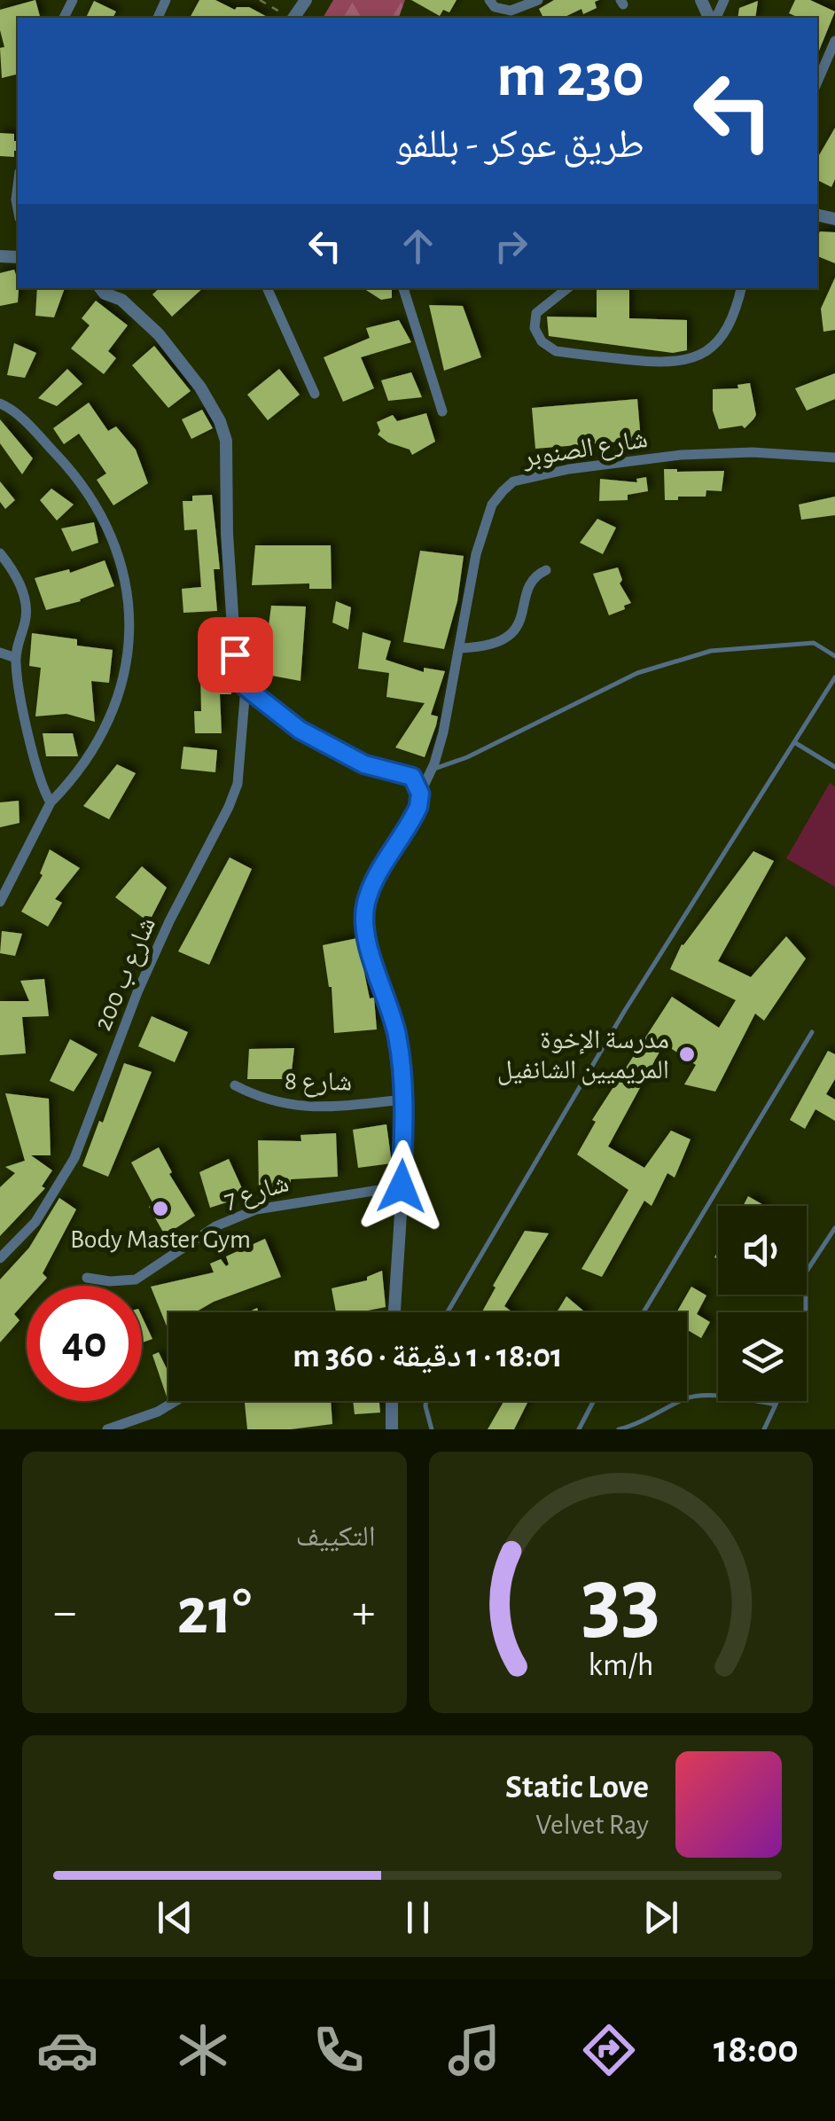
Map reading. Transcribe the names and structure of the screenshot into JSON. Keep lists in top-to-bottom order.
{
  "streets": {
    "street": [
      "شارع الصنوبر",
      "شارع ب 200",
      "شارع 8",
      "شارع 7"
    ]
  },
  "places": ["مدرسة الإخوة المريميين الشانفيل", "Body Master Gym"],
  "page": {
    "turn": ["230 m", "طريق عوكر - بللفو"],
    "limit": "40",
    "trip": "18:01 · 1 دقيقة · 360 m",
    "tile": "التكييف",
    "heat": ["−", "21°", "+"],
    "song": ["Static Love", "Velvet Ray"],
    "tabs": "18:00",
    "gauge": ["33", "km/h"]
  }
}
